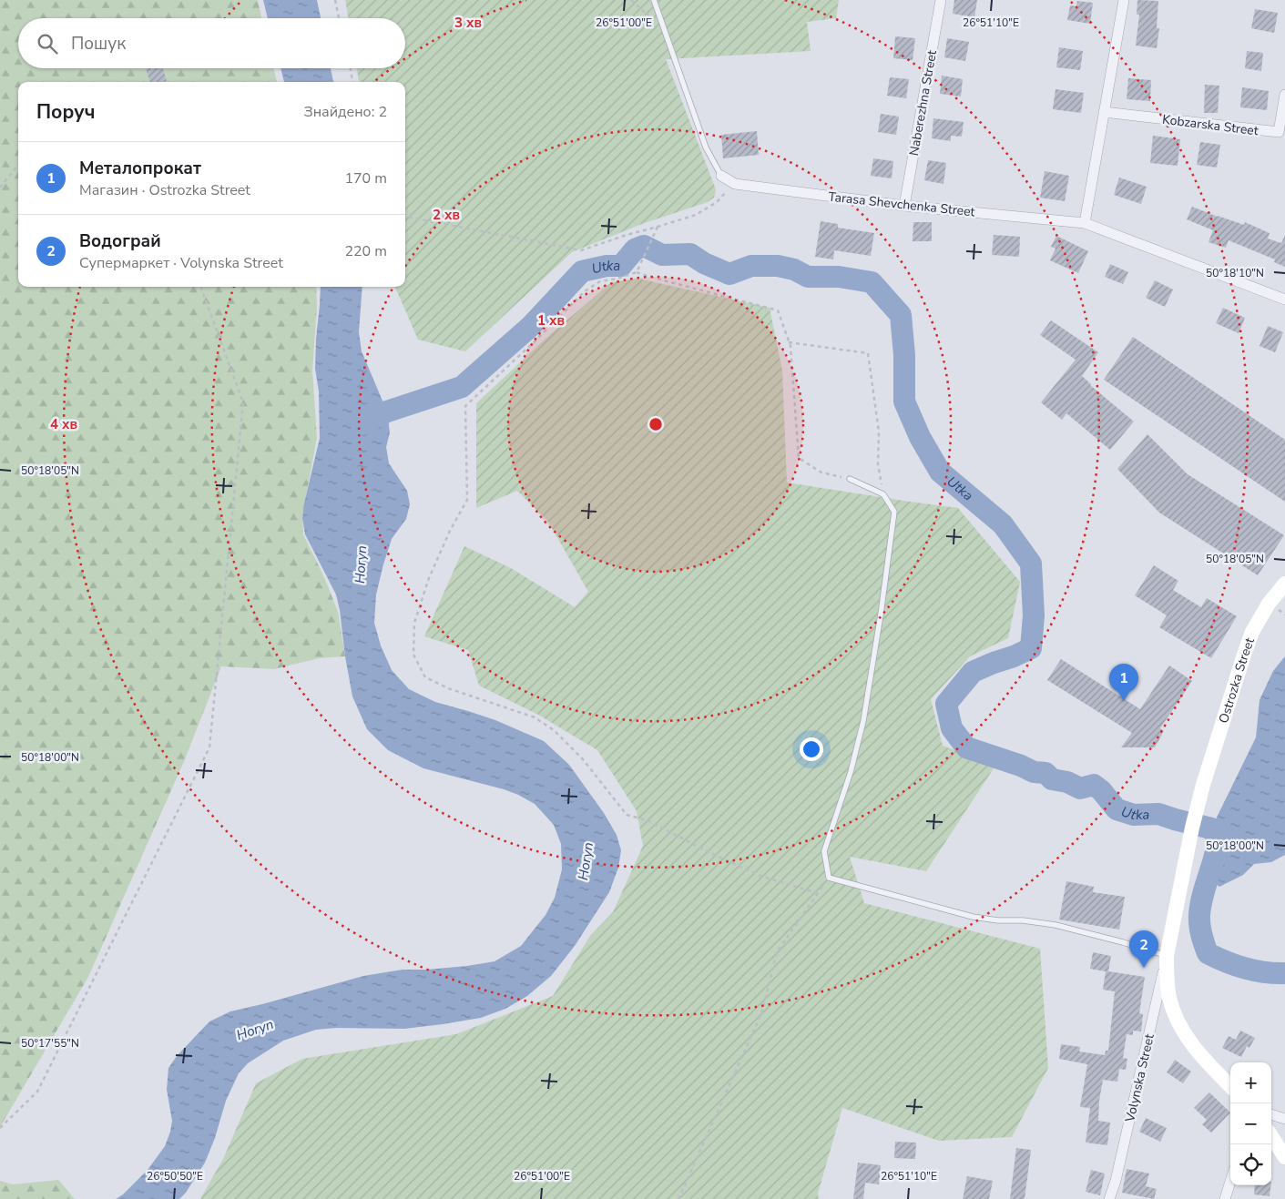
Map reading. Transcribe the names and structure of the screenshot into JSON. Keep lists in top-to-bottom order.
{
  "streets": {
    "main road": ["Ostrozka Street"],
    "street": [
      "Naberezhna Street",
      "Kobzarska Street",
      "Tarasa Shevchenka Street",
      "Volynska Street"
    ]
  },
  "crossings": [
    ["Naberezhna Street", "Tarasa Shevchenka Street"],
    ["Ostrozka Street", "Volynska Street"]
  ],
  "water": ["Utka", "Horyn"],
  "page": {
    "search": "Пошук",
    "heading": ["Поруч", "Знайдено: 2"],
    "list": [
      {
        "mark": "1",
        "name": "Металопрокат",
        "note": "Магазин · Ostrozka Street",
        "value": "170 m"
      },
      {
        "mark": "2",
        "name": "Водограй",
        "note": "Супермаркет · Volynska Street",
        "value": "220 m"
      }
    ],
    "pins": ["1", "2"],
    "map_buttons": ["+", "−"]
  },
  "coordinates": [
    "26°51'00\"E",
    "26°51'10\"E",
    "50°18'10\"N",
    "50°18'05\"N",
    "50°18'00\"N",
    "50°17'55\"N",
    "26°50'50\"E"
  ],
  "rings": [
    "3 хв",
    "2 хв",
    "1 хв",
    "4 хв"
  ]
}
